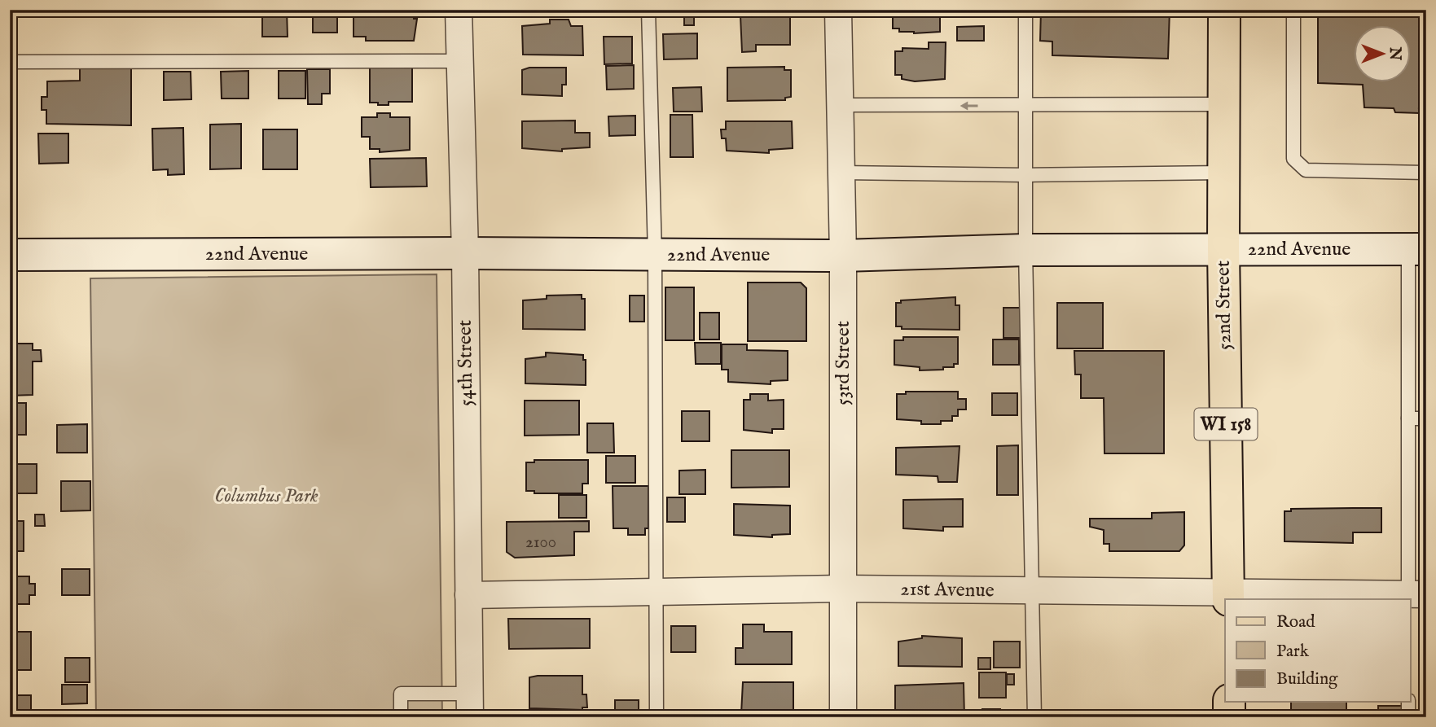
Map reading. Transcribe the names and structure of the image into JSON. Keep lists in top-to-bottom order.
{
  "streets": {
    "main road": ["52nd Street", "WI 158"],
    "street": [
      "22nd Avenue",
      "54th Street",
      "53rd Street",
      "21st Avenue"
    ]
  },
  "crossings": [
    ["22nd Avenue", "52nd Street"],
    ["22nd Avenue", "54th Street"],
    ["22nd Avenue", "53rd Street"],
    ["52nd Street", "21st Avenue"],
    ["54th Street", "21st Avenue"],
    ["53rd Street", "21st Avenue"]
  ],
  "parks": ["Columbus Park"],
  "house_numbers": ["2100"],
  "legend": ["Road", "Park", "Building"],
  "north": "right"
}
